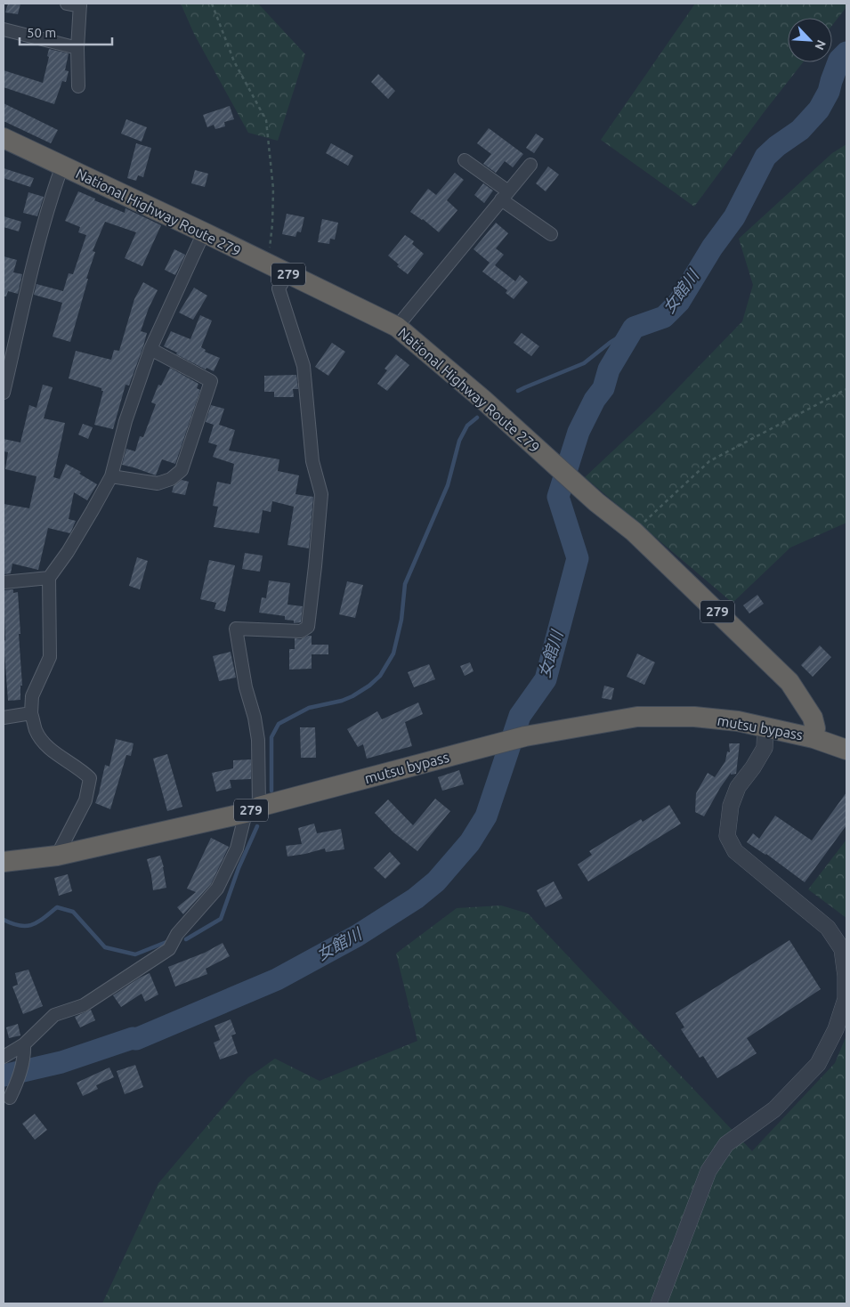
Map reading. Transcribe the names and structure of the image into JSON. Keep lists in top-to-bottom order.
{
  "streets": {
    "highway": ["National Highway Route 279", "279", "mutsu bypass"]
  },
  "crossings": [
    ["National Highway Route 279", "279"],
    ["National Highway Route 279", "mutsu bypass"],
    ["279", "mutsu bypass"]
  ],
  "water": ["女館川"],
  "scale_bar": "50 m",
  "north": "bottom right"
}
